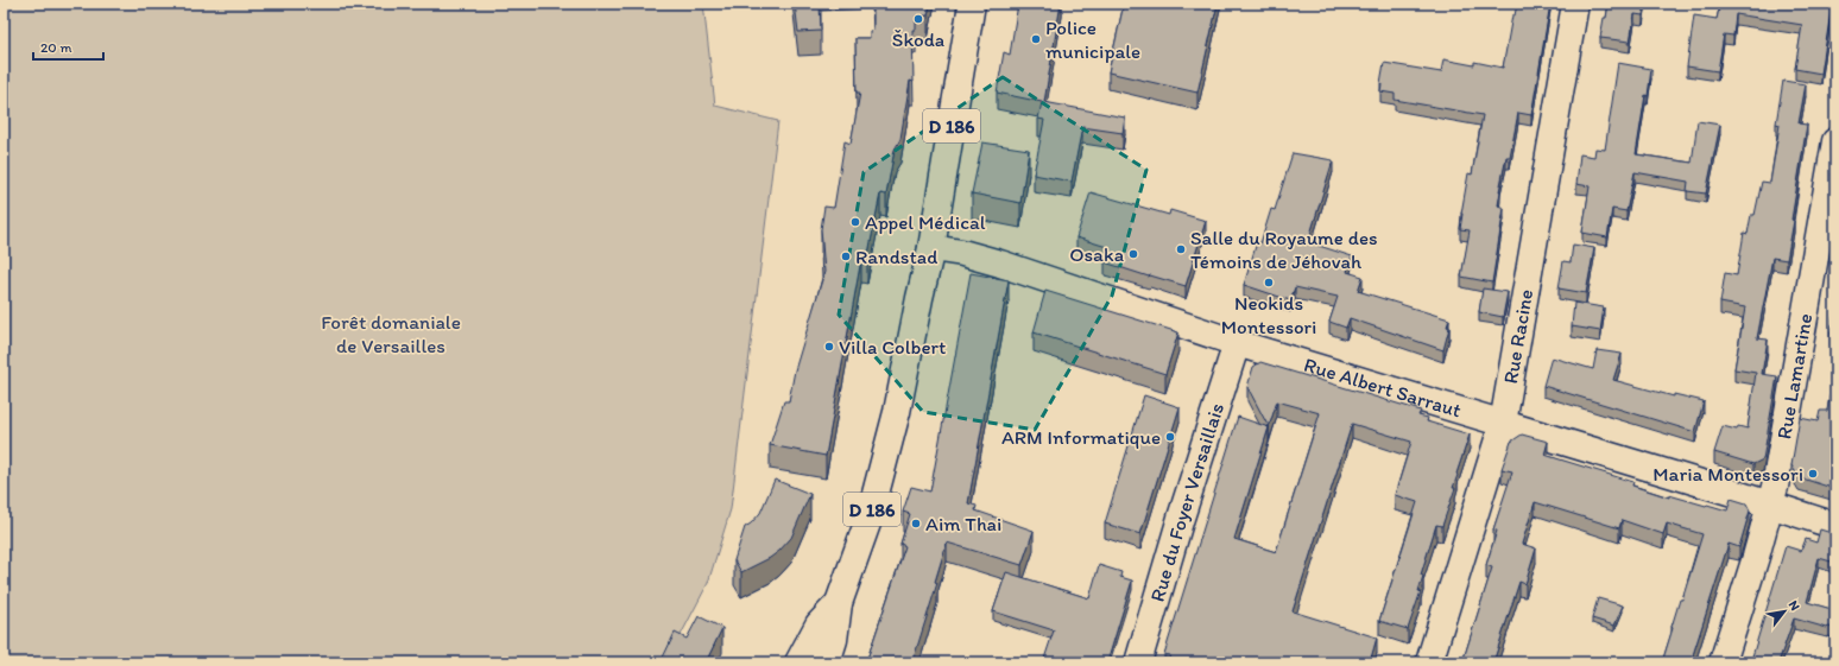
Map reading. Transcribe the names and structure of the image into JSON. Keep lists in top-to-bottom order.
{
  "streets": {
    "main road": [
      "D 186",
      "Rue Racine",
      "Rue Lamartine",
      "Rue Albert Sarraut",
      "Rue du Foyer Versaillais"
    ]
  },
  "crossings": [
    ["D 186", "Rue Albert Sarraut"],
    ["Rue Racine", "Rue Albert Sarraut"],
    ["Rue Lamartine", "Rue Albert Sarraut"],
    ["Rue Albert Sarraut", "Rue du Foyer Versaillais"]
  ],
  "parks": ["Forêt domaniale de Versailles"],
  "places": [
    "Škoda",
    "Police municipale",
    "Appel Médical",
    "Salle du Royaume des Témoins de Jéhovah",
    "Osaka",
    "Randstad",
    "Neokids Montessori",
    "Villa Colbert",
    "ARM Informatique",
    "Maria Montessori",
    "Aim Thai"
  ],
  "scale_bar": "20 m",
  "north": "top right"
}
